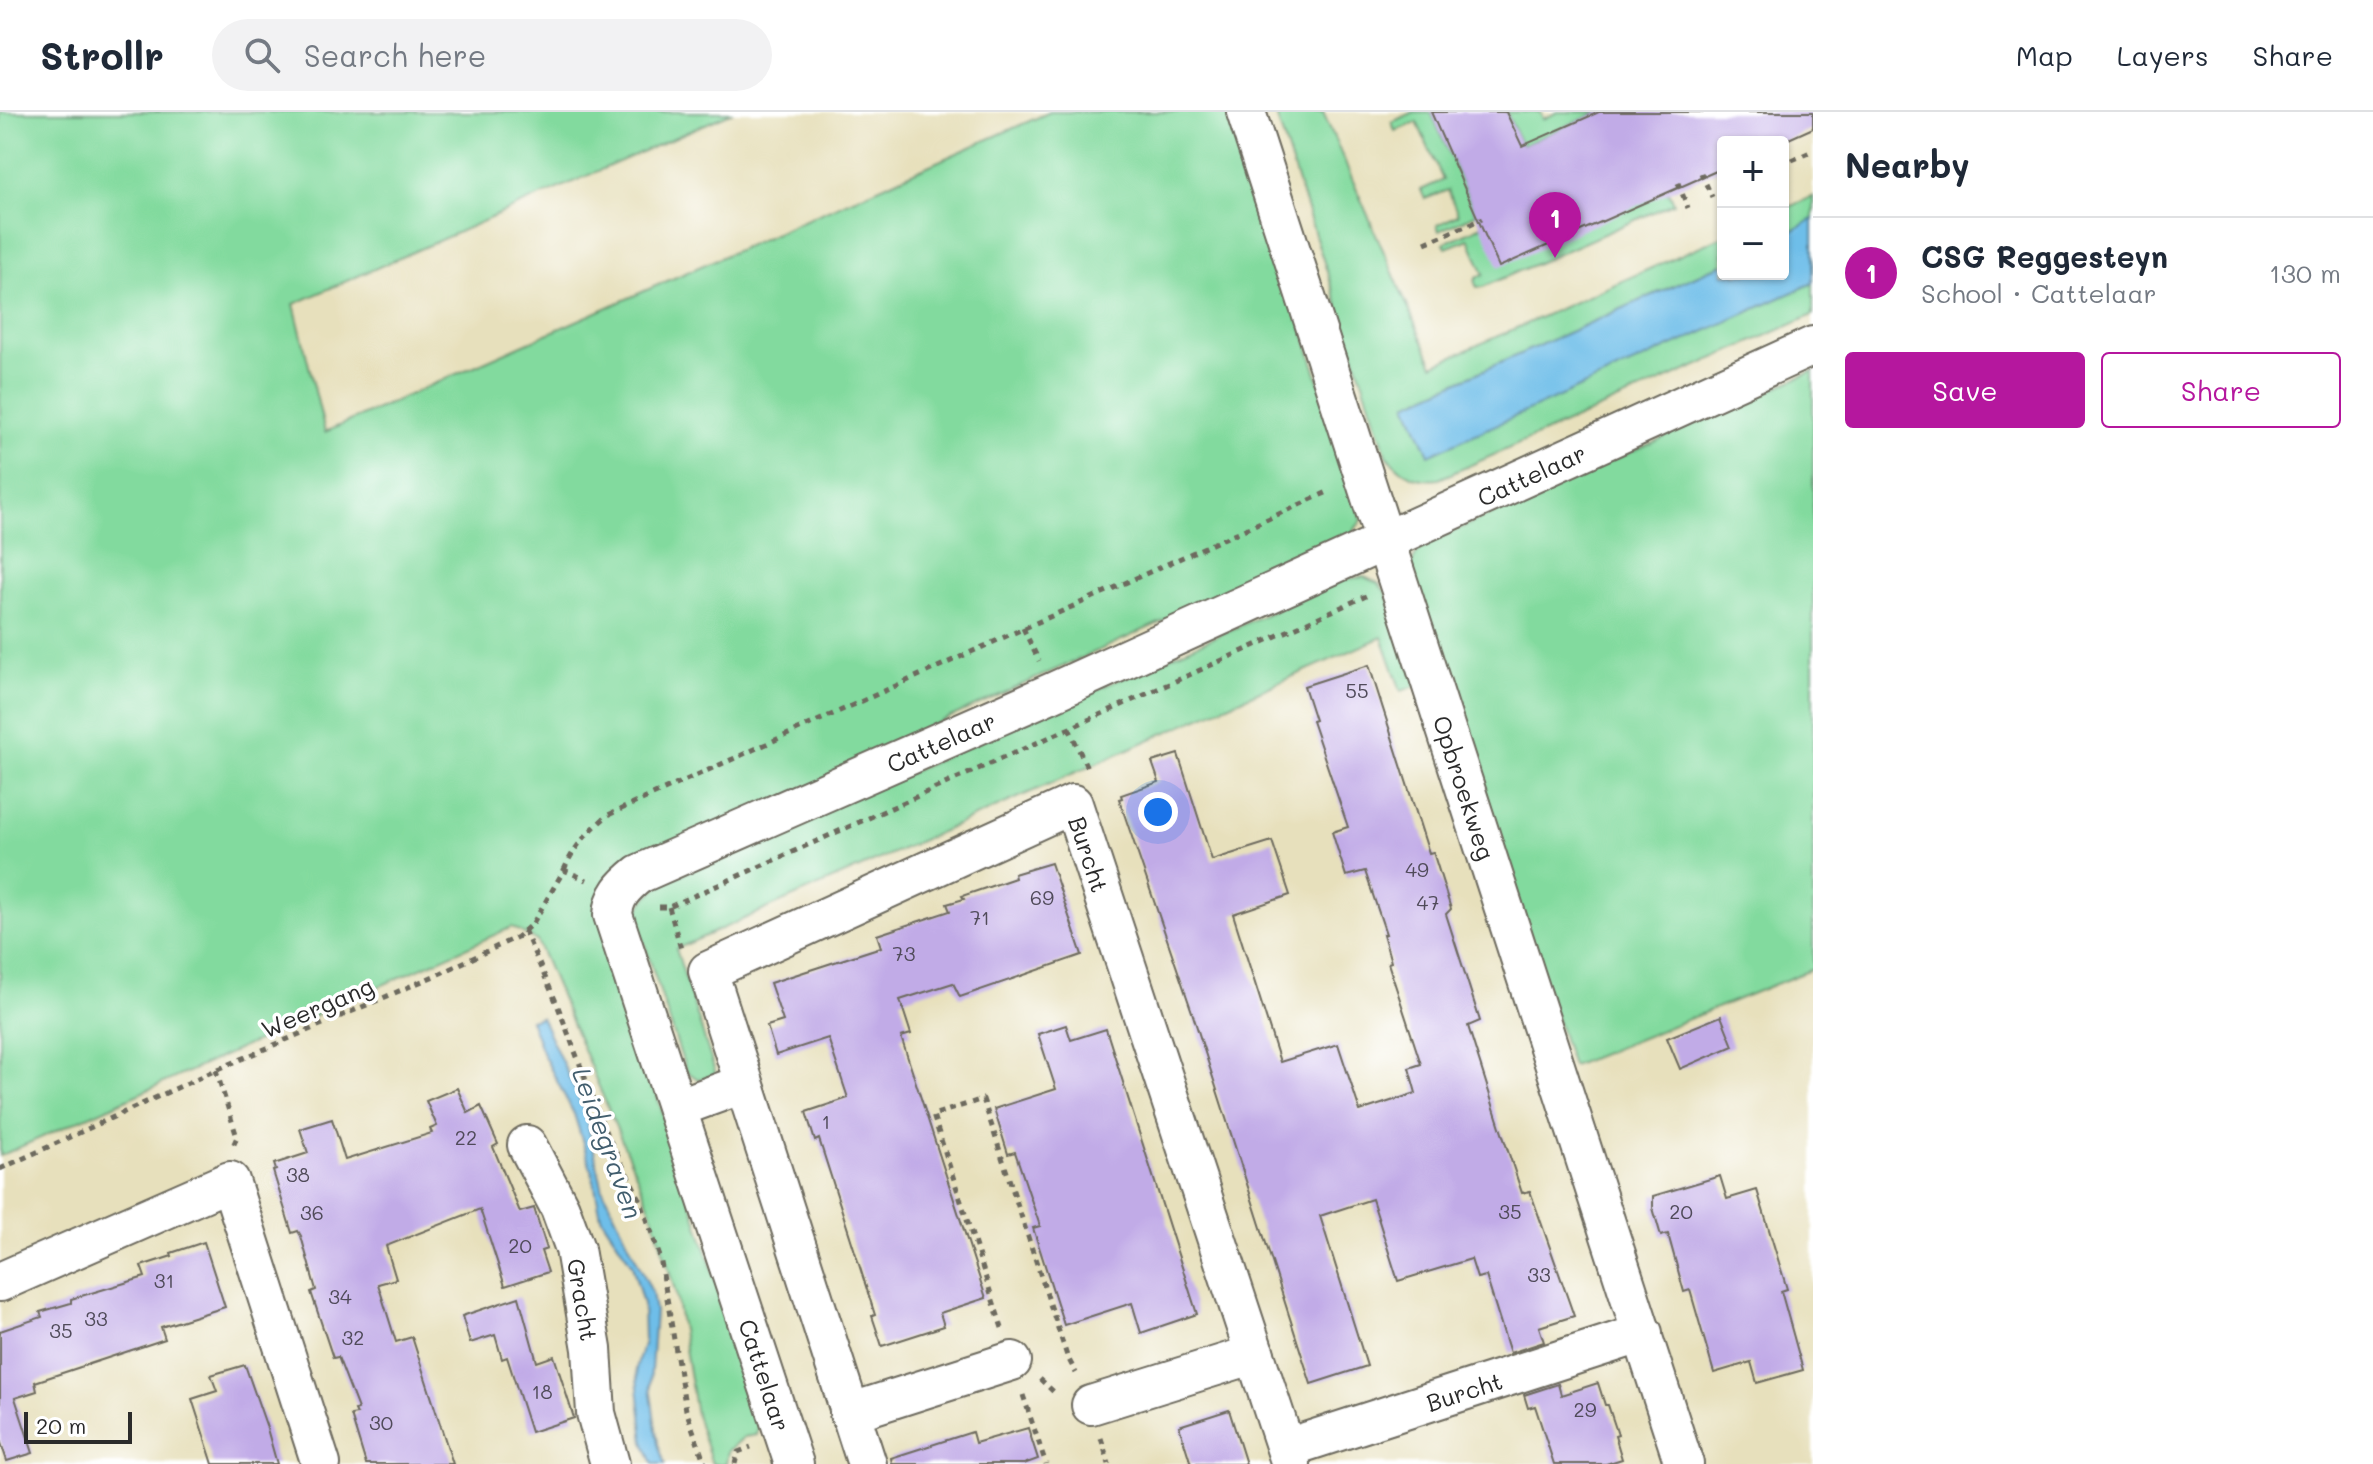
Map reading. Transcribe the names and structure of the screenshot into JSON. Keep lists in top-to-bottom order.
{
  "streets": {
    "street": [
      "Cattelaar",
      "Opbroekweg",
      "Burcht",
      "Gracht"
    ],
    "path": ["Weergang"]
  },
  "crossings": [
    ["Cattelaar", "Opbroekweg"],
    ["Opbroekweg", "Burcht"]
  ],
  "water": ["Leidegraven"],
  "house_numbers": [
    "55",
    "49",
    "69",
    "47",
    "71",
    "73",
    "1",
    "22",
    "38",
    "35",
    "20",
    "36",
    "20",
    "33",
    "31",
    "34",
    "33",
    "35",
    "32",
    "18",
    "29",
    "30"
  ],
  "scale_bar": "20 m",
  "page": {
    "header": "Strollr",
    "search": "Search here",
    "nav": ["Map", "Layers", "Share"],
    "heading": "Nearby",
    "map_buttons": ["+", "−"],
    "pins": "1",
    "list": [
      {
        "mark": "1",
        "name": "CSG Reggesteyn",
        "note": "School · Cattelaar",
        "value": "130 m"
      }
    ],
    "buttons": ["Save", "Share"],
    "scale": "20 m"
  }
}
